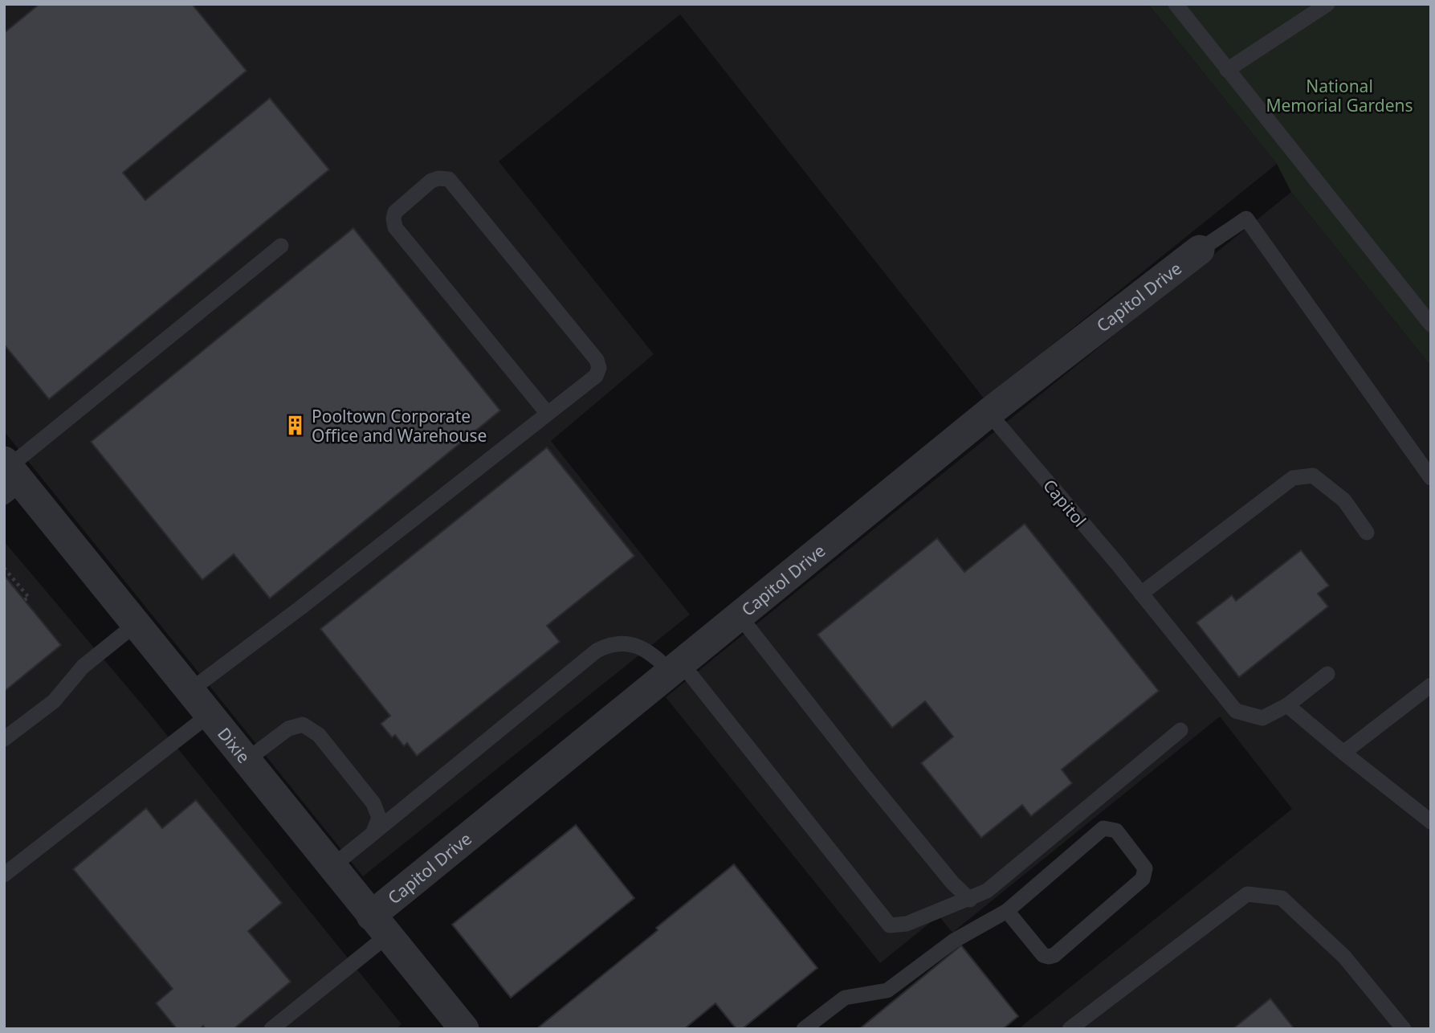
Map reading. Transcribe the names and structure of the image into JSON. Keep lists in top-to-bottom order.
{
  "streets": {
    "street": ["Capitol Drive", "Dixie"],
    "lane": ["Capitol"]
  },
  "crossings": [
    ["Capitol Drive", "Capitol"],
    ["Capitol Drive", "Dixie"]
  ],
  "parks": ["National Memorial Gardens"],
  "places": {
    "building": ["Pooltown Corporate Office and Warehouse"]
  }
}
